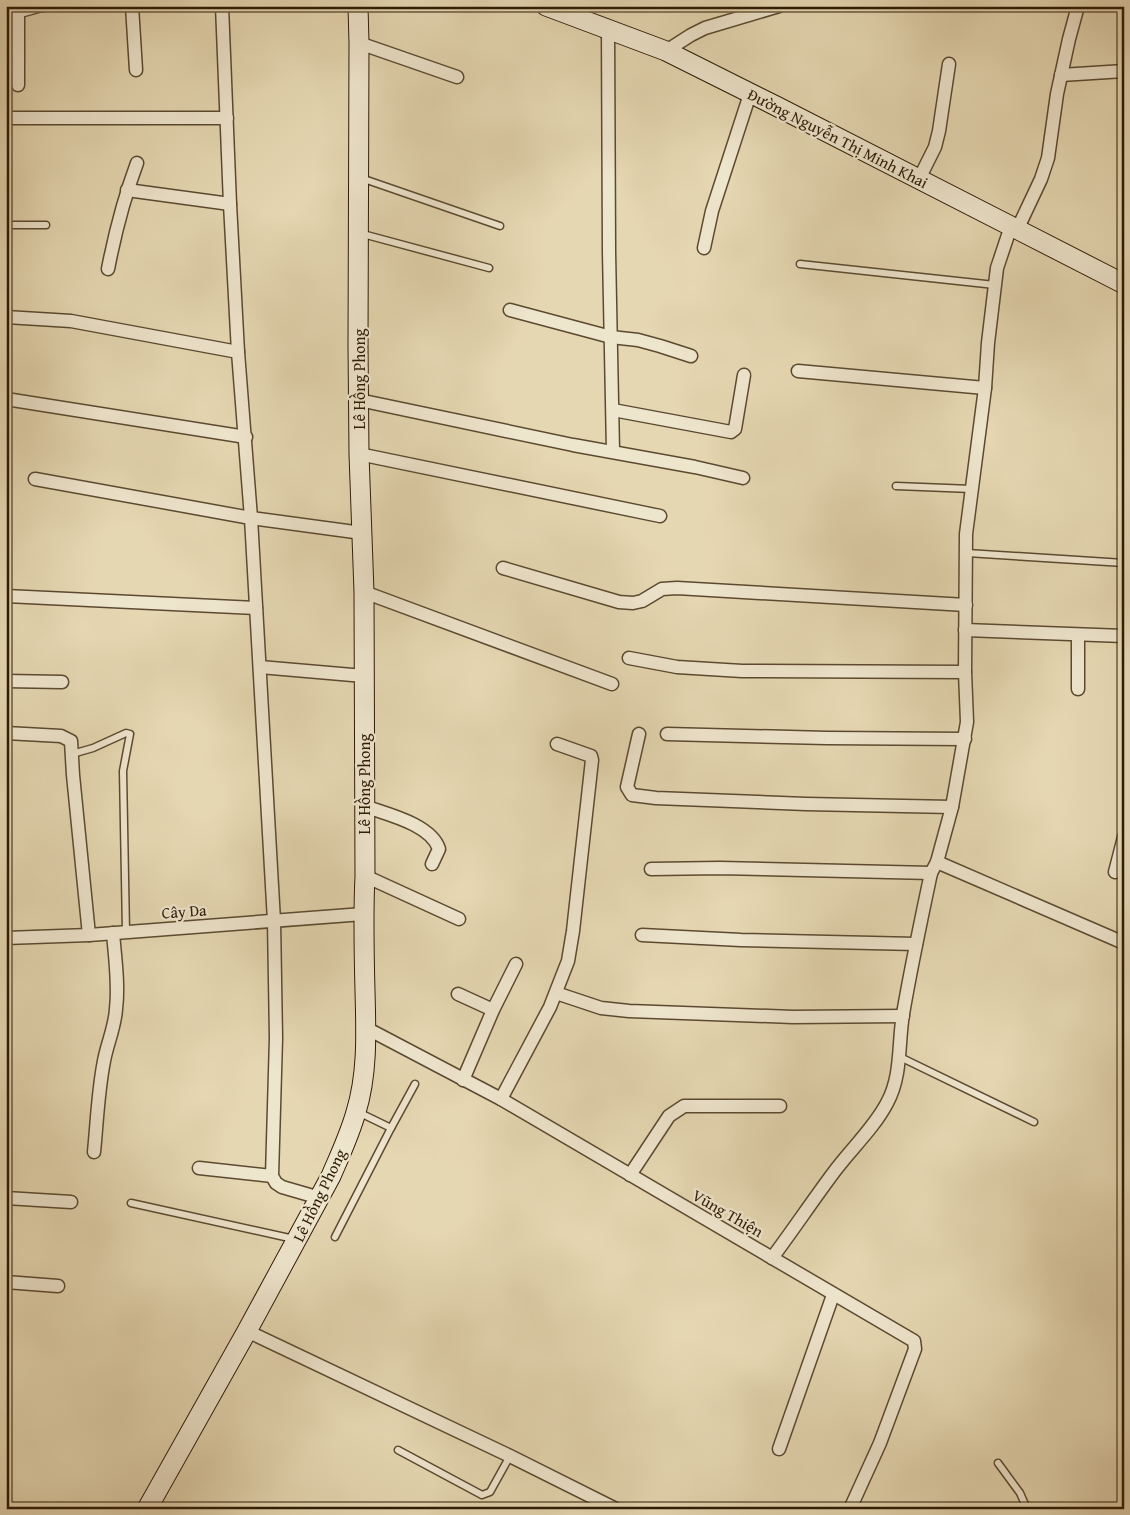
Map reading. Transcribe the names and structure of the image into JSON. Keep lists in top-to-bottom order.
{
  "streets": {
    "main road": ["Đường Nguyễn Thị Minh Khai", "Lê Hồng Phong"],
    "street": ["Cây Da", "Vũng Thiện"]
  },
  "crossings": [
    ["Lê Hồng Phong", "Cây Da"],
    ["Lê Hồng Phong", "Vũng Thiện"]
  ]
}
